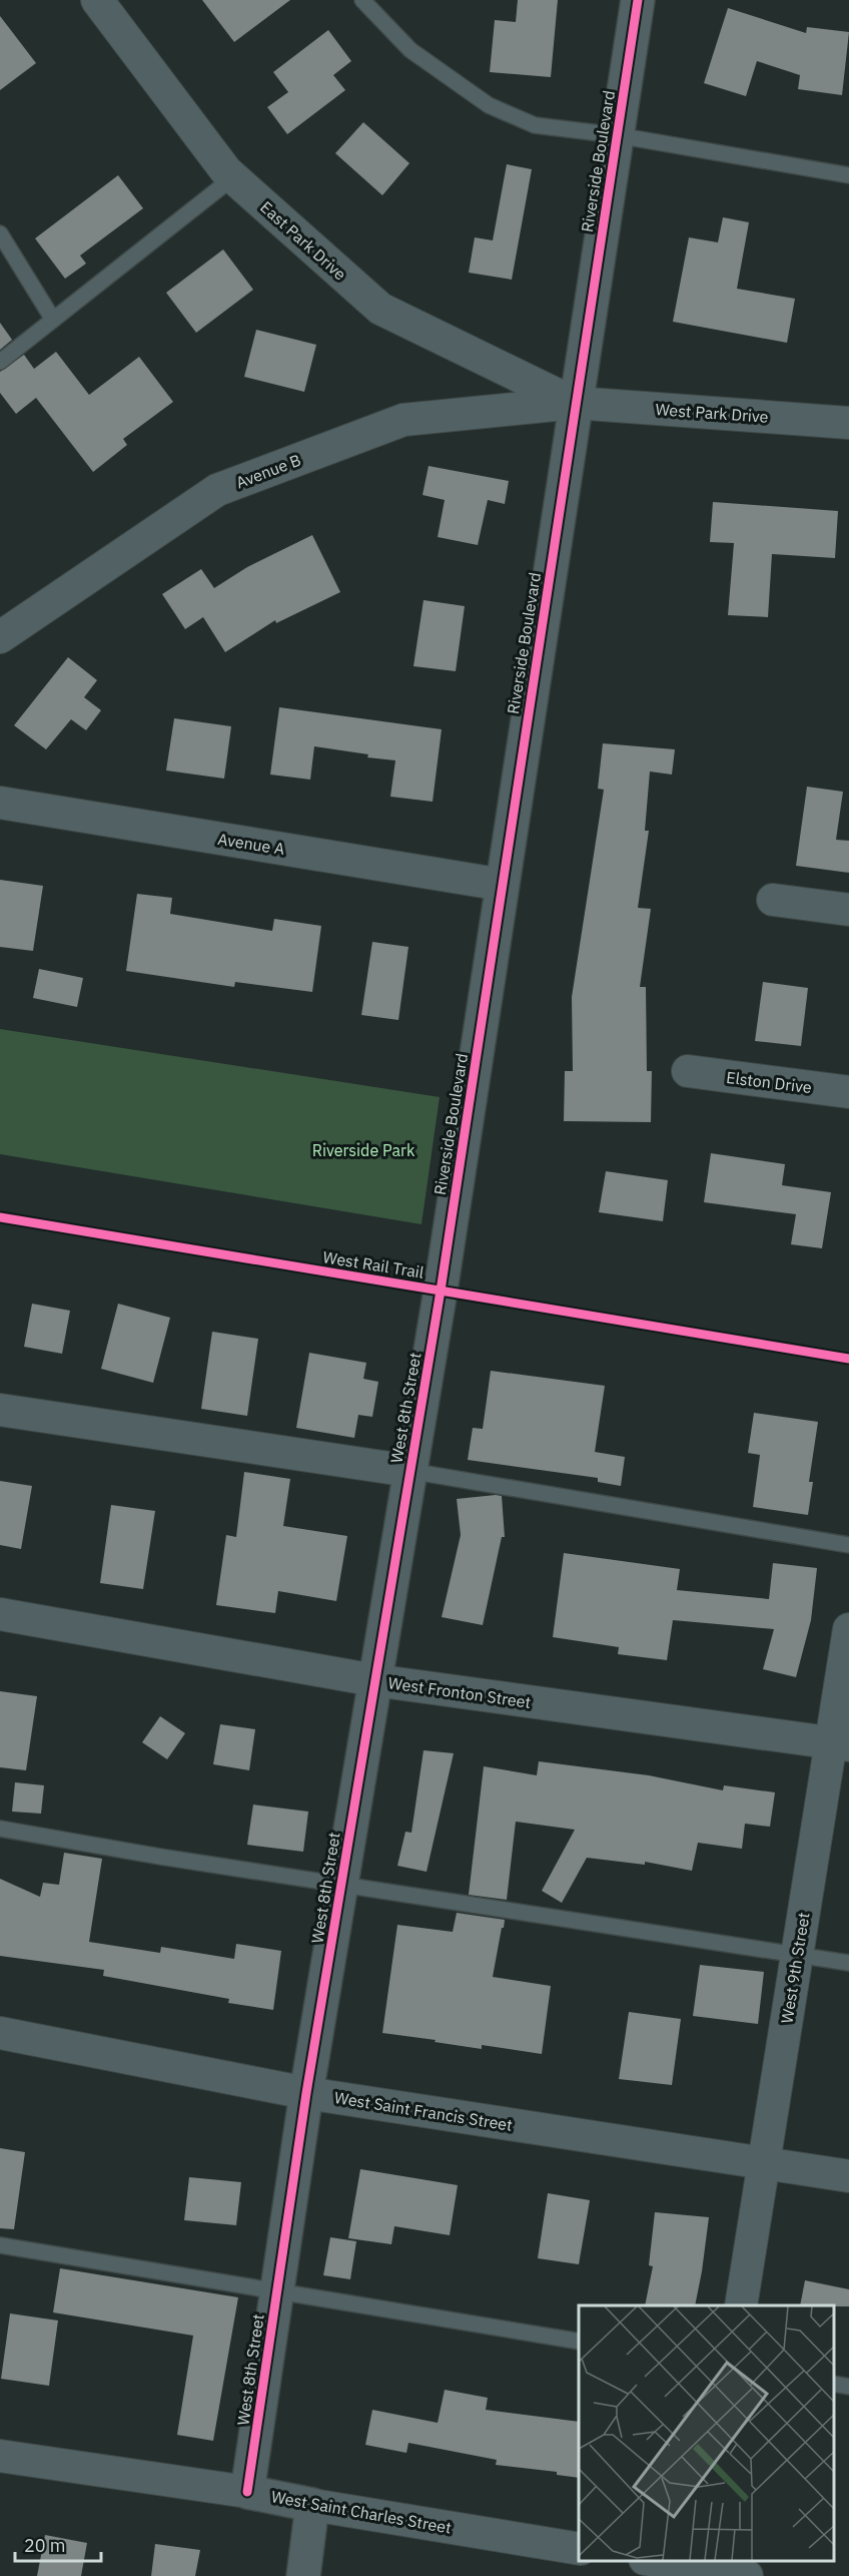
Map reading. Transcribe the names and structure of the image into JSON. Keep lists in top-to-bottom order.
{
  "streets": {
    "street": [
      "Riverside Boulevard",
      "East Park Drive",
      "West Park Drive",
      "Avenue B",
      "Avenue A",
      "Elston Drive",
      "West 8th Street",
      "West Fronton Street",
      "West 9th Street",
      "West Saint Francis Street",
      "West Saint Charles Street"
    ],
    "cycle path": ["West Rail Trail"]
  },
  "crossings": [
    ["Riverside Boulevard", "East Park Drive"],
    ["Riverside Boulevard", "West Park Drive"],
    ["Riverside Boulevard", "Avenue B"],
    ["Riverside Boulevard", "Avenue A"],
    ["Riverside Boulevard", "West 8th Street"],
    ["East Park Drive", "West Park Drive"],
    ["East Park Drive", "Avenue B"],
    ["West Park Drive", "Avenue B"],
    ["West 8th Street", "West Fronton Street"],
    ["West 8th Street", "West Saint Francis Street"],
    ["West 8th Street", "West Saint Charles Street"],
    ["West Fronton Street", "West 9th Street"],
    ["West 9th Street", "West Saint Francis Street"]
  ],
  "parks": ["Riverside Park"],
  "scale_bar": "20 m"
}
